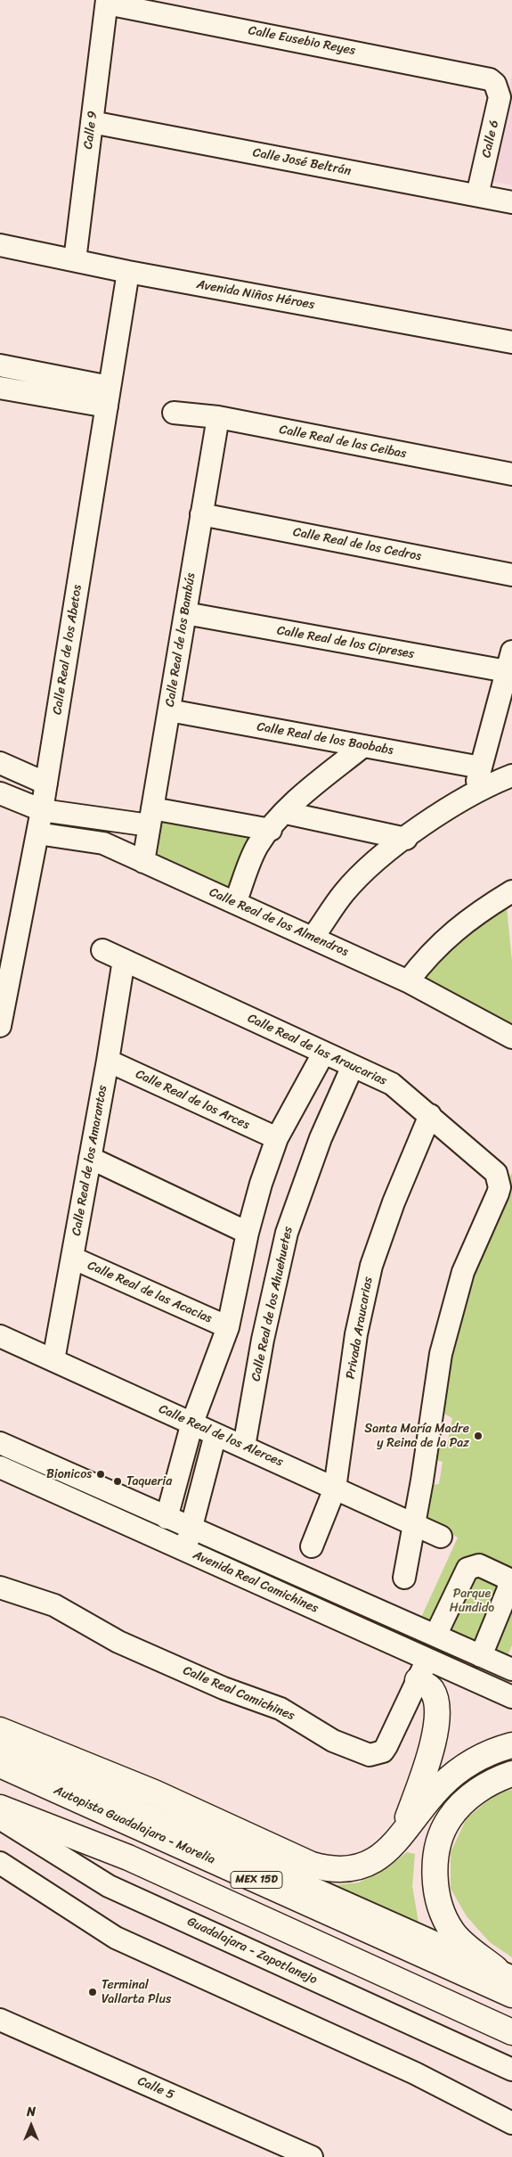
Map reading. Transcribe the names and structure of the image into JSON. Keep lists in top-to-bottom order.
{
  "streets": {
    "main road": ["Autopista Guadalajara - Morelia", "MEX 15D"],
    "street": [
      "Calle Eusebio Reyes",
      "Calle 9",
      "Calle 6",
      "Calle José Beltrán",
      "Avenida Niños Héroes",
      "Calle Real de las Ceibas",
      "Calle Real de los Cedros",
      "Calle Real de los Bambús",
      "Calle Real de los Cipreses",
      "Calle Real de los Abetos",
      "Calle Real de los Baobabs",
      "Calle Real de los Almendros",
      "Calle Real de las Araucarias",
      "Calle Real de los Arces",
      "Calle Real de los Amarantos",
      "Calle Real de las Acacias",
      "Calle Real de los Ahuehuetes",
      "Privada Araucarias",
      "Calle Real de los Alerces",
      "Avenida Real Camichines",
      "Calle Real Camichines",
      "Guadalajara - Zapotlanejo",
      "Calle 5"
    ]
  },
  "crossings": [
    ["Calle Eusebio Reyes", "Calle 9"],
    ["Calle Eusebio Reyes", "Calle 6"],
    ["Calle 9", "Calle José Beltrán"],
    ["Calle 9", "Avenida Niños Héroes"],
    ["Calle 6", "Calle José Beltrán"],
    ["Avenida Niños Héroes", "Calle Real de los Abetos"],
    ["Calle Real de las Ceibas", "Calle Real de los Bambús"],
    ["Calle Real de los Cedros", "Calle Real de los Bambús"],
    ["Calle Real de los Bambús", "Calle Real de los Cipreses"],
    ["Calle Real de los Bambús", "Calle Real de los Baobabs"],
    ["Calle Real de los Bambús", "Calle Real de los Almendros"],
    ["Calle Real de los Abetos", "Calle Real de los Almendros"],
    ["Calle Real de las Araucarias", "Calle Real de los Amarantos"],
    ["Calle Real de las Araucarias", "Calle Real de los Ahuehuetes"],
    ["Calle Real de las Araucarias", "Privada Araucarias"],
    ["Calle Real de las Araucarias", "Calle Real de los Alerces"],
    ["Calle Real de los Arces", "Calle Real de los Amarantos"],
    ["Calle Real de los Amarantos", "Calle Real de las Acacias"],
    ["Calle Real de los Amarantos", "Calle Real de los Alerces"],
    ["Calle Real de los Ahuehuetes", "Calle Real de los Alerces"],
    ["Privada Araucarias", "Calle Real de los Alerces"],
    ["Avenida Real Camichines", "Calle Real Camichines"]
  ],
  "parks": ["Parque Hundido"],
  "places": [
    "Santa María Madre y Reina de la Paz",
    "Bionicos",
    "Taqueria",
    "Terminal Vallarta Plus"
  ],
  "north": "top"
}
